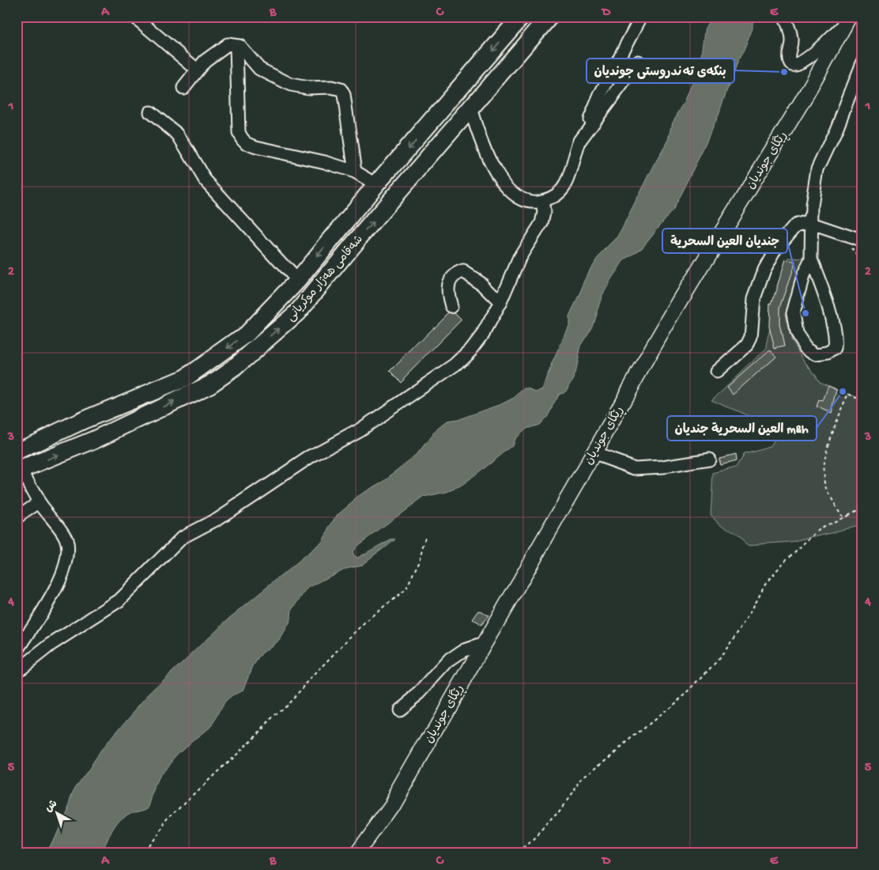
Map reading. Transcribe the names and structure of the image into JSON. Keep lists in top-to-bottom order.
{
  "streets": {
    "highway": ["شەقامی ھەژار موکریانی"],
    "main road": ["ڕێگای جوندیان"]
  },
  "places": ["بنکەی تەندروستی جوندیان", "جنديان العين السحرية", "العين السحرية جنديان m&h"],
  "north": "top left",
  "grid": {
    "columns": [
      "A",
      "B",
      "C",
      "D",
      "E"
    ],
    "rows": [
      "1",
      "2",
      "3",
      "4",
      "5"
    ]
  }
}
